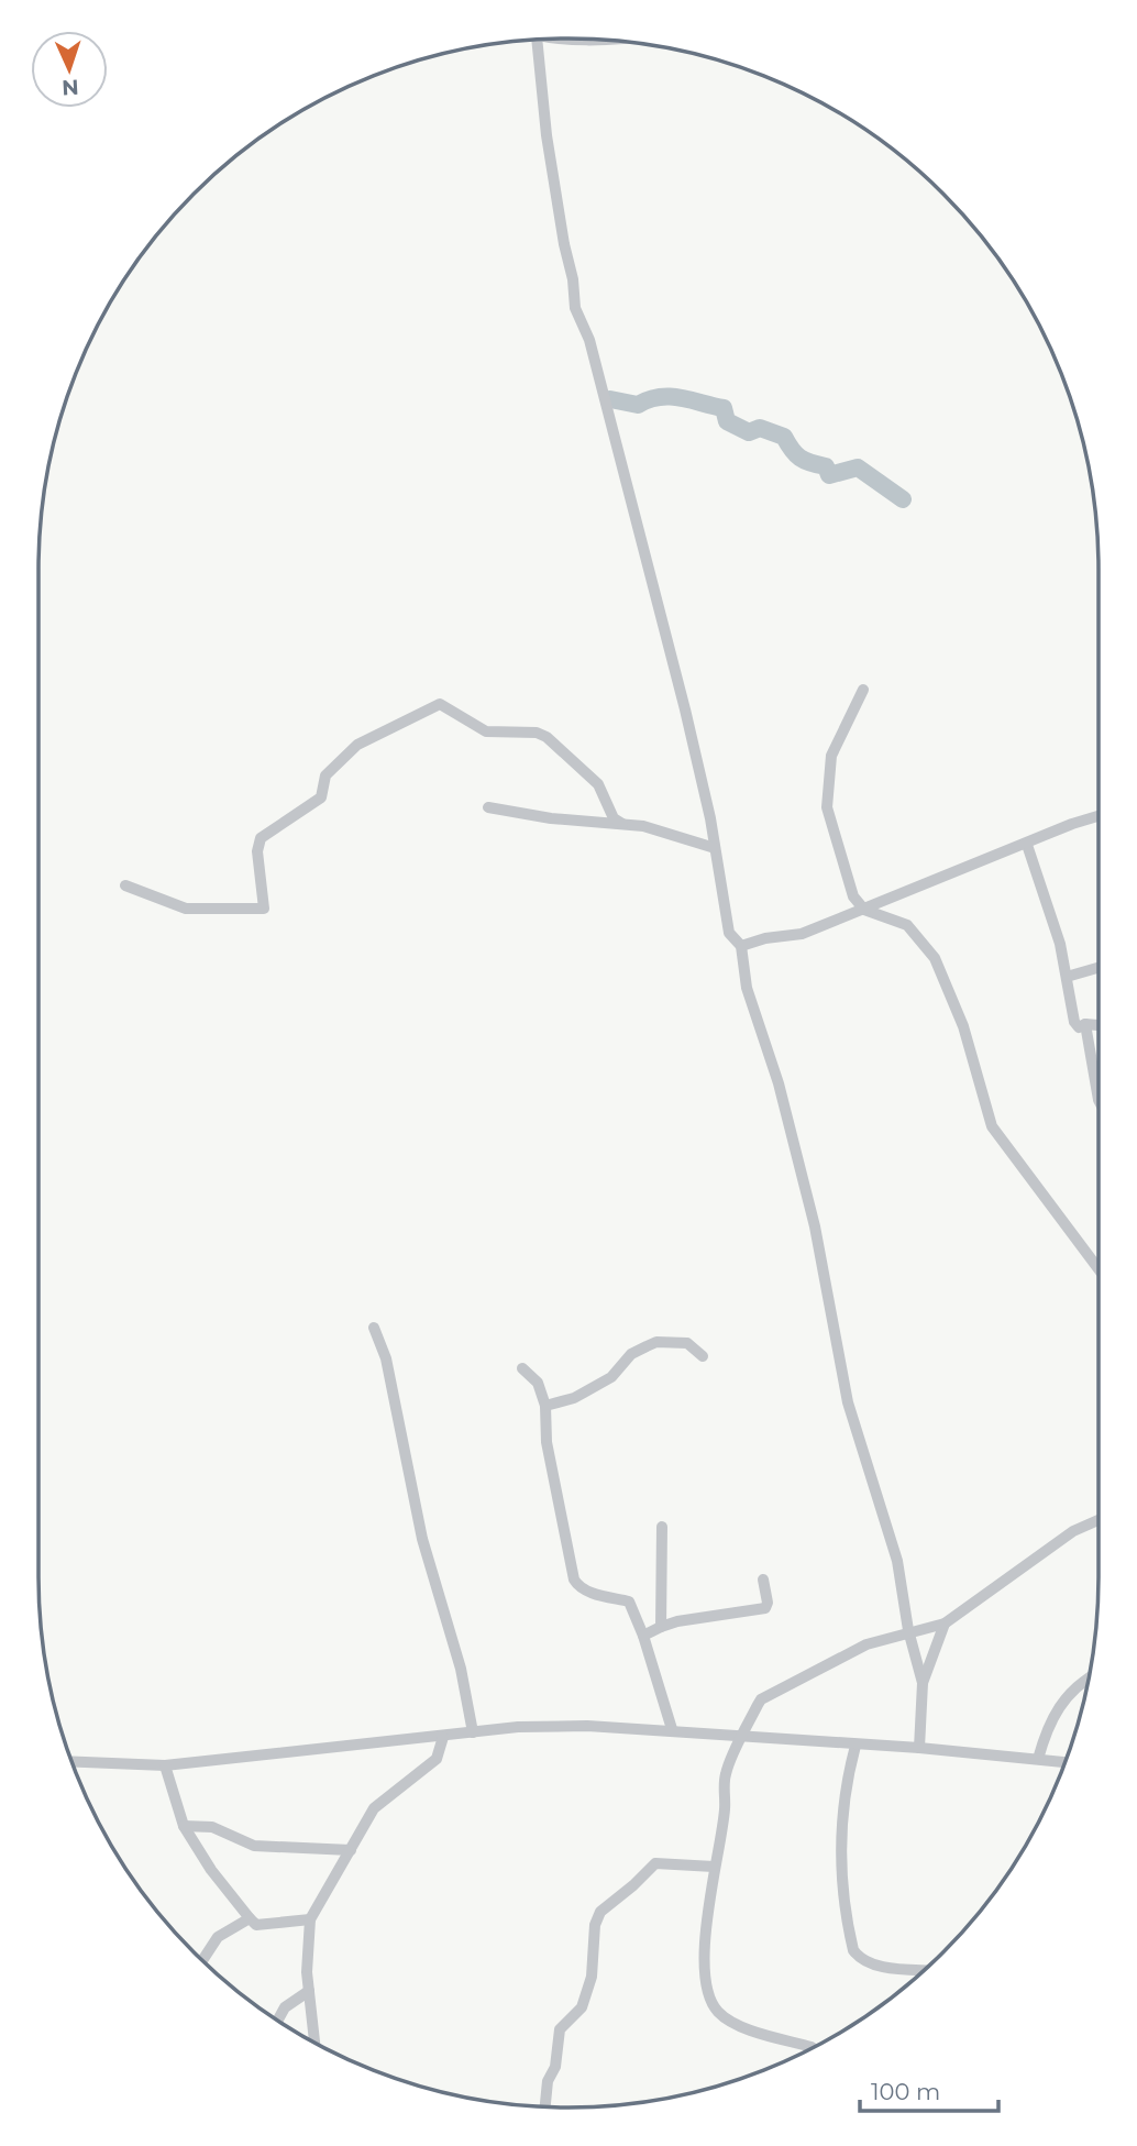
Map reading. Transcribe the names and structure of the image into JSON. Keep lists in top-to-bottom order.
{
  "scale_bar": "100 m",
  "north": "bottom"
}
